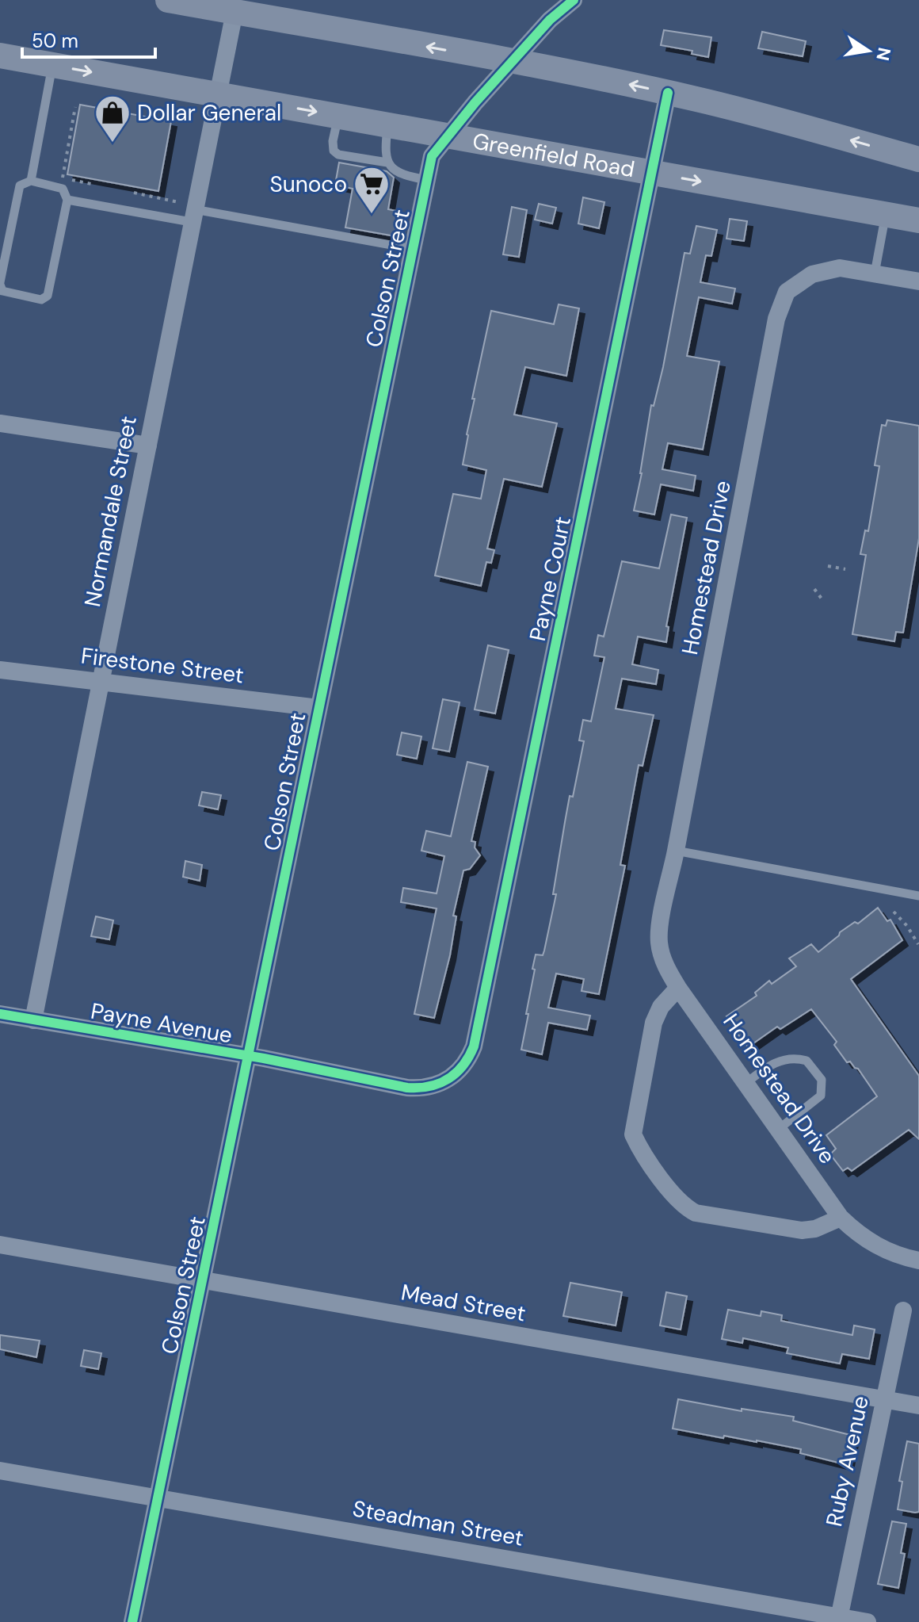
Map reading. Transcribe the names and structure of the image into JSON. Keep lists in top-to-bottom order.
{
  "streets": {
    "main road": ["Greenfield Road"],
    "street": [
      "Colson Street",
      "Normandale Street",
      "Homestead Drive",
      "Payne Court",
      "Firestone Street",
      "Payne Avenue",
      "Mead Street",
      "Ruby Avenue",
      "Steadman Street"
    ]
  },
  "crossings": [
    ["Greenfield Road", "Colson Street"],
    ["Greenfield Road", "Normandale Street"],
    ["Greenfield Road", "Payne Court"],
    ["Colson Street", "Firestone Street"],
    ["Colson Street", "Payne Avenue"],
    ["Colson Street", "Mead Street"],
    ["Colson Street", "Steadman Street"],
    ["Normandale Street", "Firestone Street"],
    ["Normandale Street", "Payne Avenue"],
    ["Payne Court", "Payne Avenue"],
    ["Mead Street", "Ruby Avenue"],
    ["Ruby Avenue", "Steadman Street"]
  ],
  "places": {
    "shop": ["Dollar General"],
    "supermarket": ["Sunoco"]
  },
  "scale_bar": "50 m",
  "north": "right"
}
